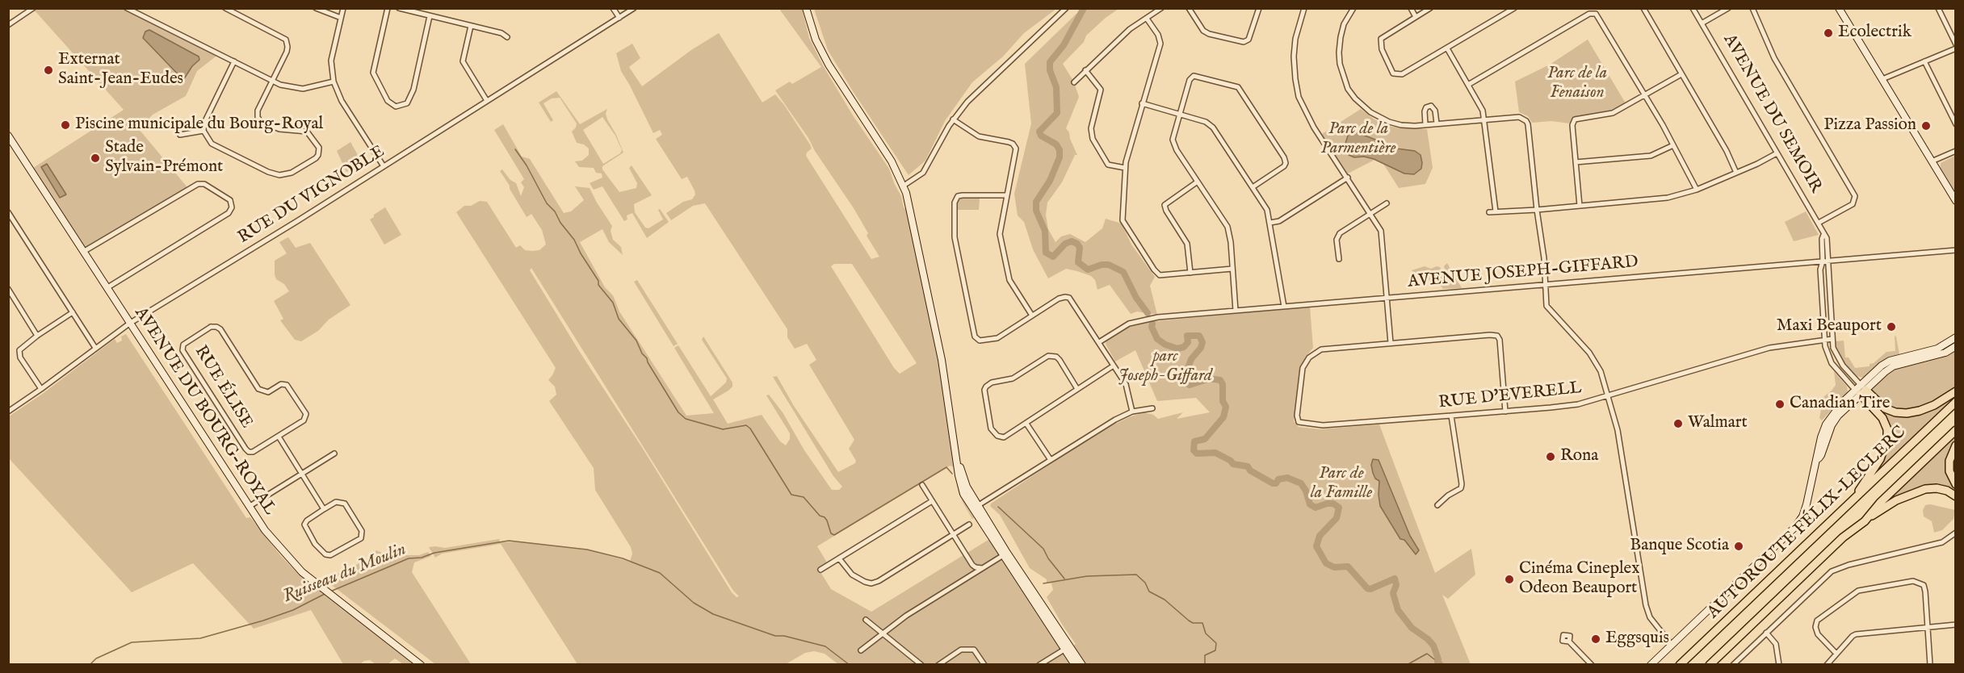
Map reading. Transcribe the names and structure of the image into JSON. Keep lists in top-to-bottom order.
{
  "streets": {
    "highway": ["AUTOROUTE FÉLIX-LECLERC"],
    "street": [
      "AVENUE DU SEMOIR",
      "RUE DU VIGNOBLE",
      "AVENUE JOSEPH-GIFFARD",
      "RUE ÉLISE",
      "RUE D'EVERELL",
      "AVENUE DU BOURG-ROYAL"
    ]
  },
  "crossings": [
    ["AVENUE DU SEMOIR", "AVENUE JOSEPH-GIFFARD"],
    ["AVENUE DU SEMOIR", "RUE D'EVERELL"],
    ["RUE DU VIGNOBLE", "AVENUE DU BOURG-ROYAL"]
  ],
  "water": ["Ruisseau du Moulin"],
  "parks": [
    "Parc de la Fenaison",
    "Parc de la Parmentière",
    "parc Joseph-Giffard",
    "Parc de la Famille"
  ],
  "places": [
    "Ecolectrik",
    "Externat Saint-Jean-Eudes",
    "Piscine municipale du Bourg-Royal",
    "Pizza Passion",
    "Stade Sylvain-Prémont",
    "Maxi Beauport",
    "Canadian Tire",
    "Walmart",
    "Rona",
    "Banque Scotia",
    "Cinéma Cineplex Odeon Beauport",
    "Eggsquis"
  ]
}
